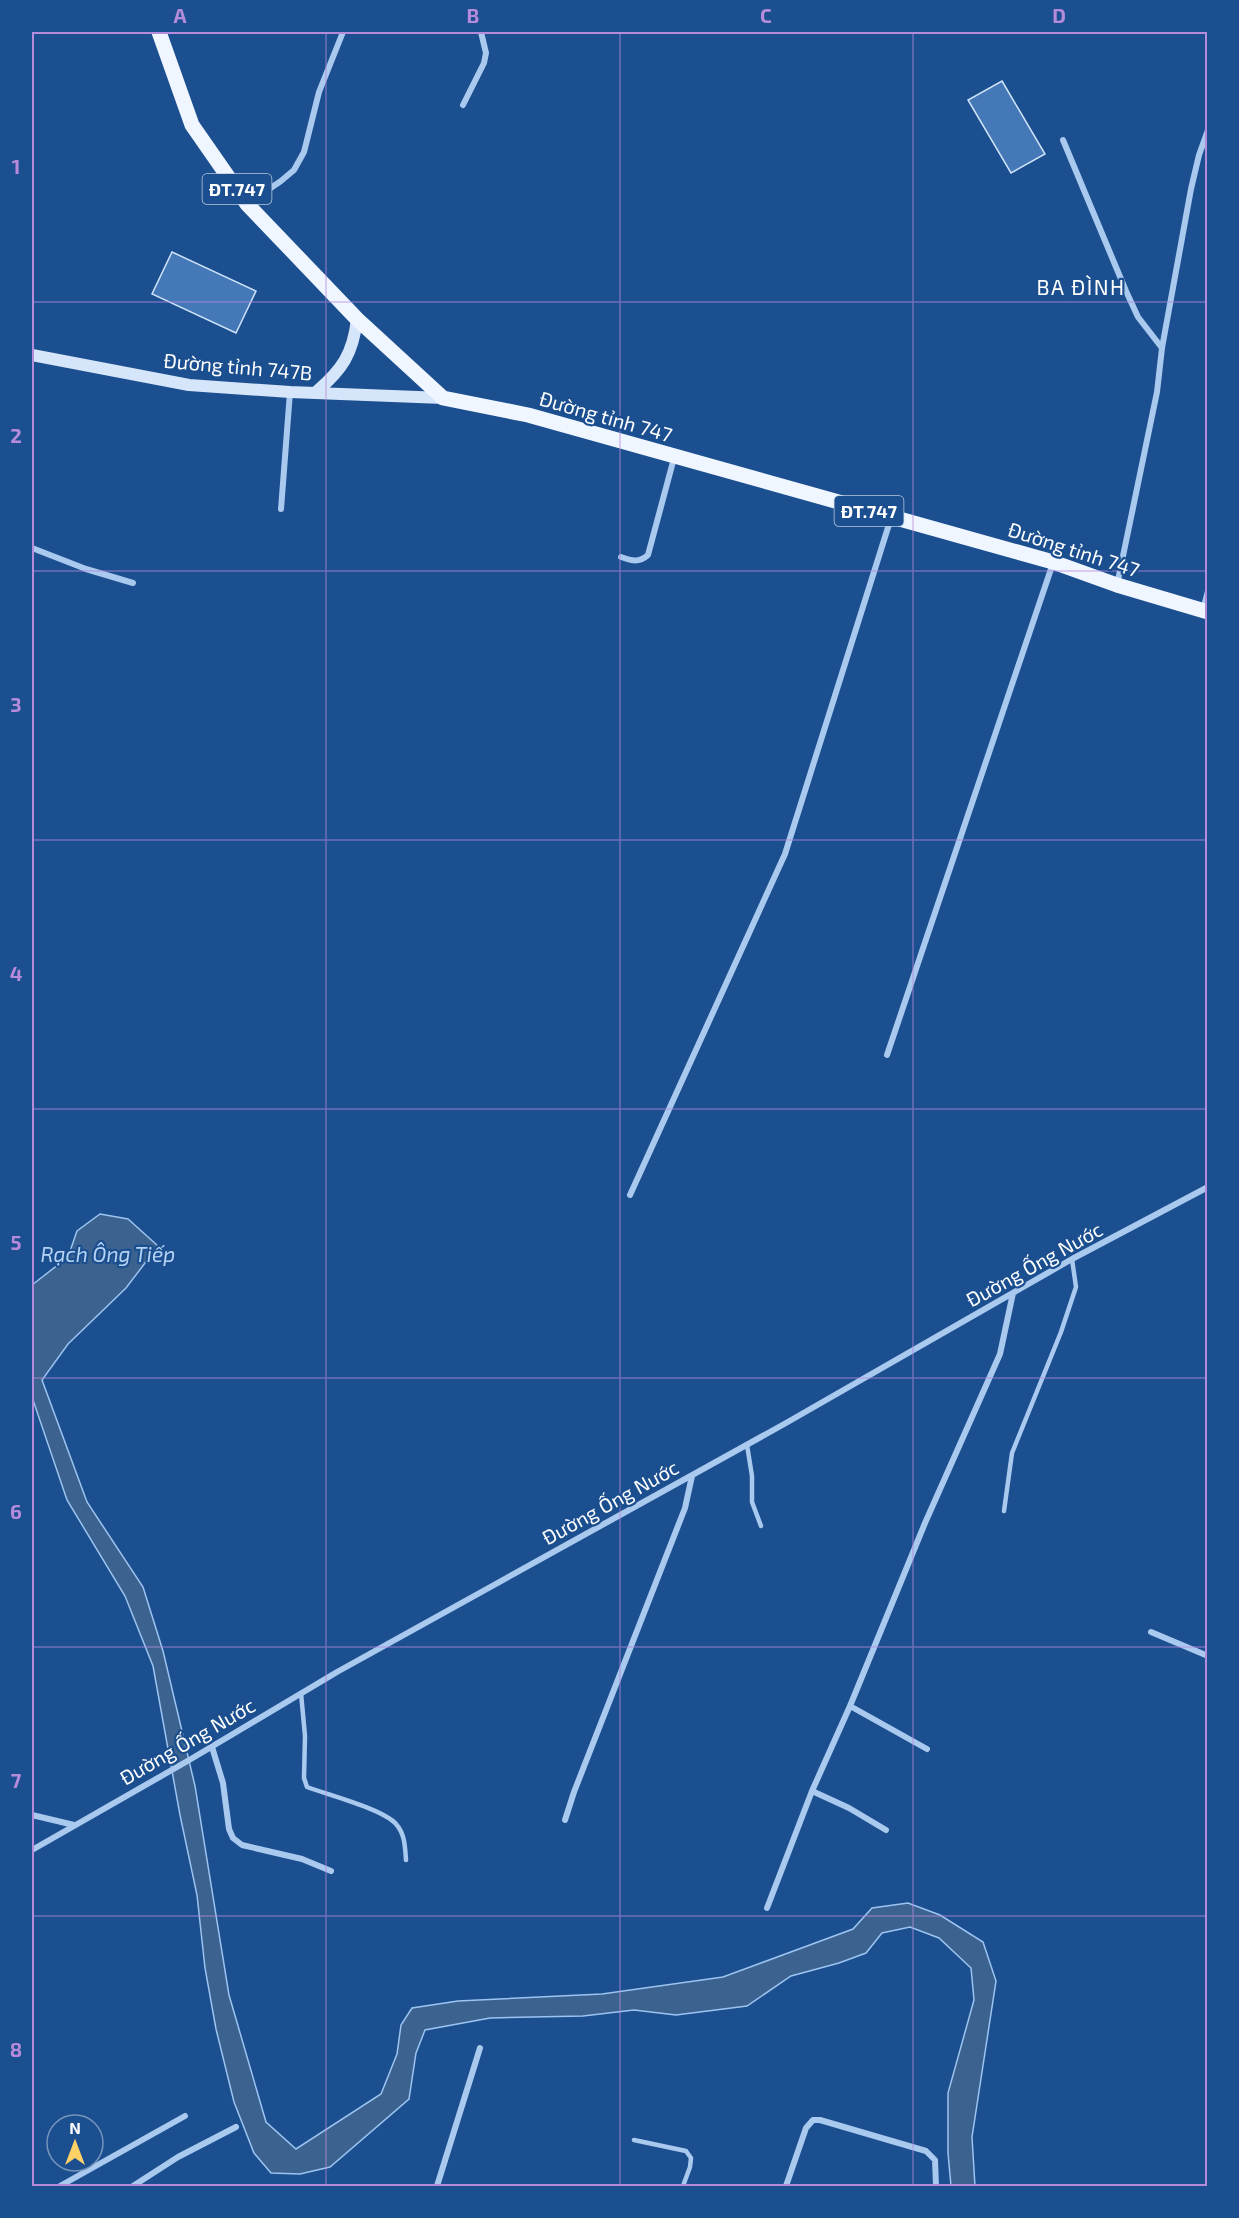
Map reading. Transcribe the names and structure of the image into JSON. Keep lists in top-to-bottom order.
{
  "streets": {
    "main road": ["ĐT.747", "Đường tỉnh 747B", "Đường tỉnh 747"],
    "street": ["Đường Ống Nước"]
  },
  "crossings": [
    ["ĐT.747", "Đường tỉnh 747B"],
    ["ĐT.747", "Đường tỉnh 747"],
    ["Đường tỉnh 747B", "Đường tỉnh 747"]
  ],
  "districts": ["BA ĐÌNH"],
  "water": ["Rạch Ông Tiếp"],
  "north": "top",
  "grid": {
    "columns": [
      "A",
      "B",
      "C",
      "D"
    ],
    "rows": [
      "1",
      "2",
      "3",
      "4",
      "5",
      "6",
      "7",
      "8"
    ]
  }
}
